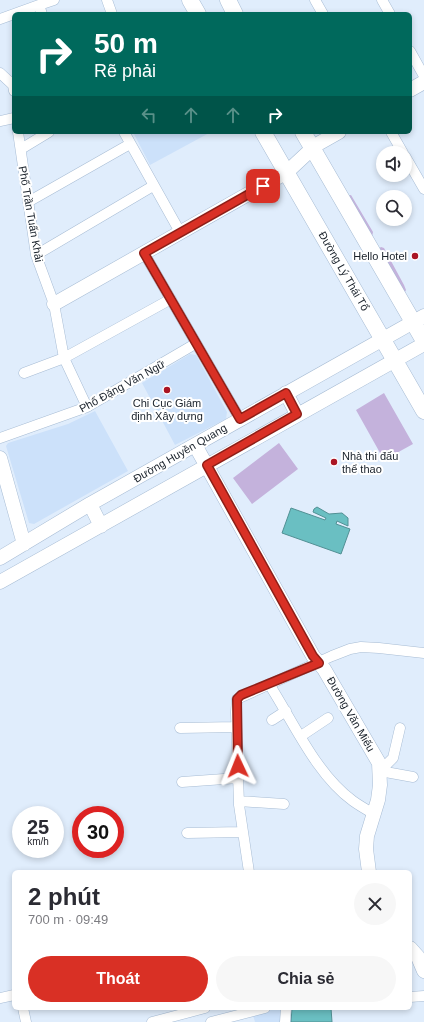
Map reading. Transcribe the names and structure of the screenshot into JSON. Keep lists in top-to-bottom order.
{
  "streets": {
    "main road": ["Đường Lý Thái Tổ"],
    "street": [
      "Phố Trần Tuấn Khải",
      "Phố Đặng Văn Ngữ",
      "Đường Huyền Quang",
      "Đường Văn Miếu"
    ]
  },
  "crossings": [
    ["Phố Trần Tuấn Khải", "Phố Đặng Văn Ngữ"],
    ["Đường Lý Thái Tổ", "Đường Huyền Quang"],
    ["Đường Huyền Quang", "Đường Văn Miếu"]
  ],
  "places": ["Hello Hotel", "Chi Cục Giám định Xây dựng", "Nhà thi đấu thể thao"],
  "page": {
    "turn": ["50 m", "Rẽ phải"],
    "speed": "25 km/h",
    "limit": "30",
    "heading": ["2 phút", "700 m · 09:49"],
    "buttons": ["Thoát", "Chia sẻ"]
  }
}
